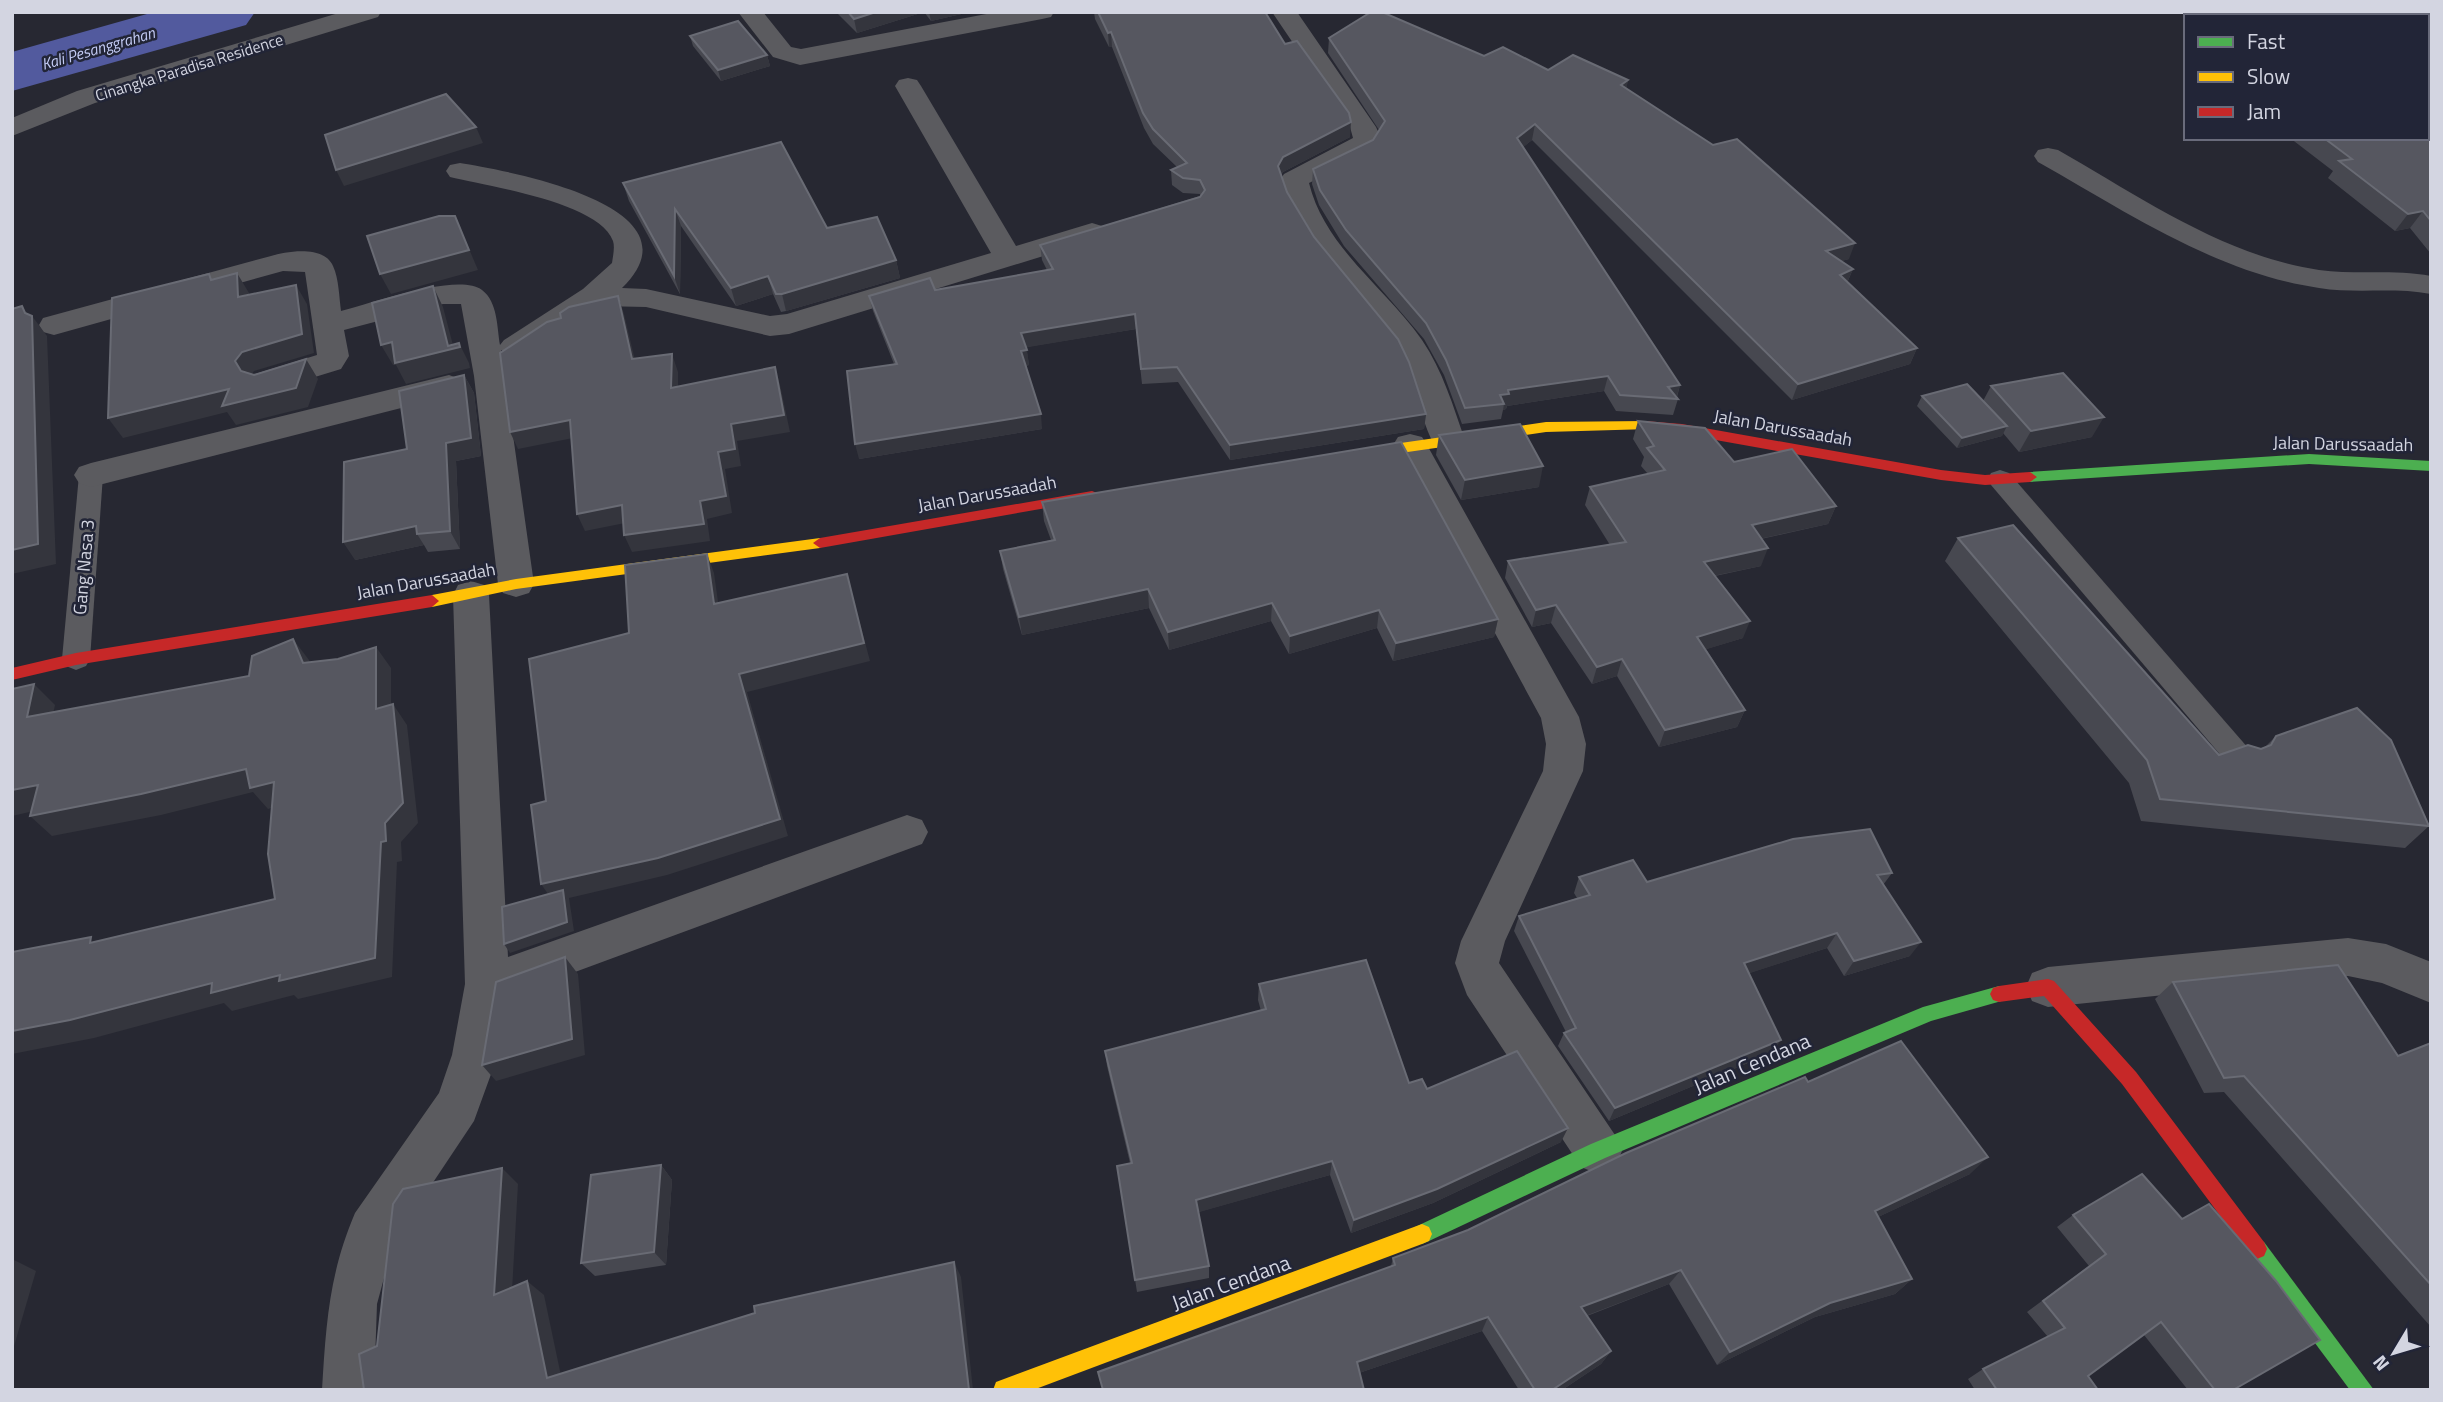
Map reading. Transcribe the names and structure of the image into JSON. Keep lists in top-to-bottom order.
{
  "streets": {
    "street": ["Cinangka Paradisa Residence", "Jalan Darussaadah", "Jalan Cendana"],
    "lane": ["Gang Nasa 3"]
  },
  "crossings": [
    ["Jalan Darussaadah", "Gang Nasa 3"]
  ],
  "water": ["Kali Pesanggrahan"],
  "legend": ["Fast", "Slow", "Jam"],
  "north": "bottom left"
}
